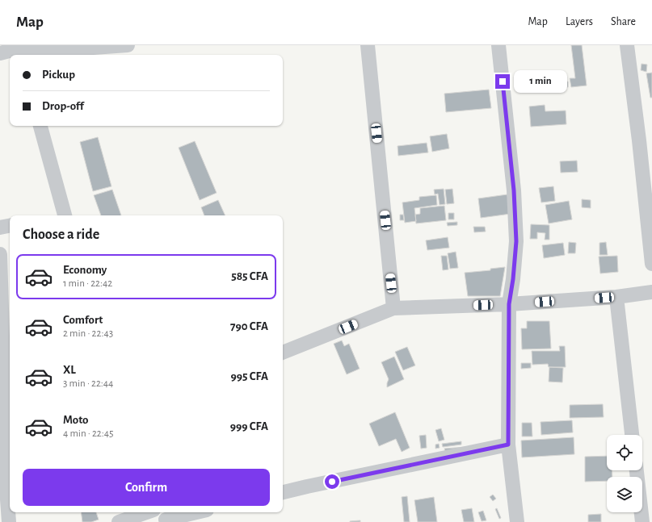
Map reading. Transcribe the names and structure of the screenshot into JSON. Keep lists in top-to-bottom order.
{
  "page": {
    "header": "Map",
    "nav": ["Map", "Layers", "Share"],
    "banner": ["Pickup", "Drop-off"],
    "bubble": "1 min",
    "heading": "Choose a ride",
    "list": [
      {
        "name": "Economy",
        "note": "1 min · 22:42",
        "value": "585 CFA"
      },
      {
        "name": "Comfort",
        "note": "2 min · 22:43",
        "value": "790 CFA"
      },
      {
        "name": "XL",
        "note": "3 min · 22:44",
        "value": "995 CFA"
      },
      {
        "name": "Moto",
        "note": "4 min · 22:45",
        "value": "999 CFA"
      }
    ],
    "buttons": "Confirm"
  }
}
